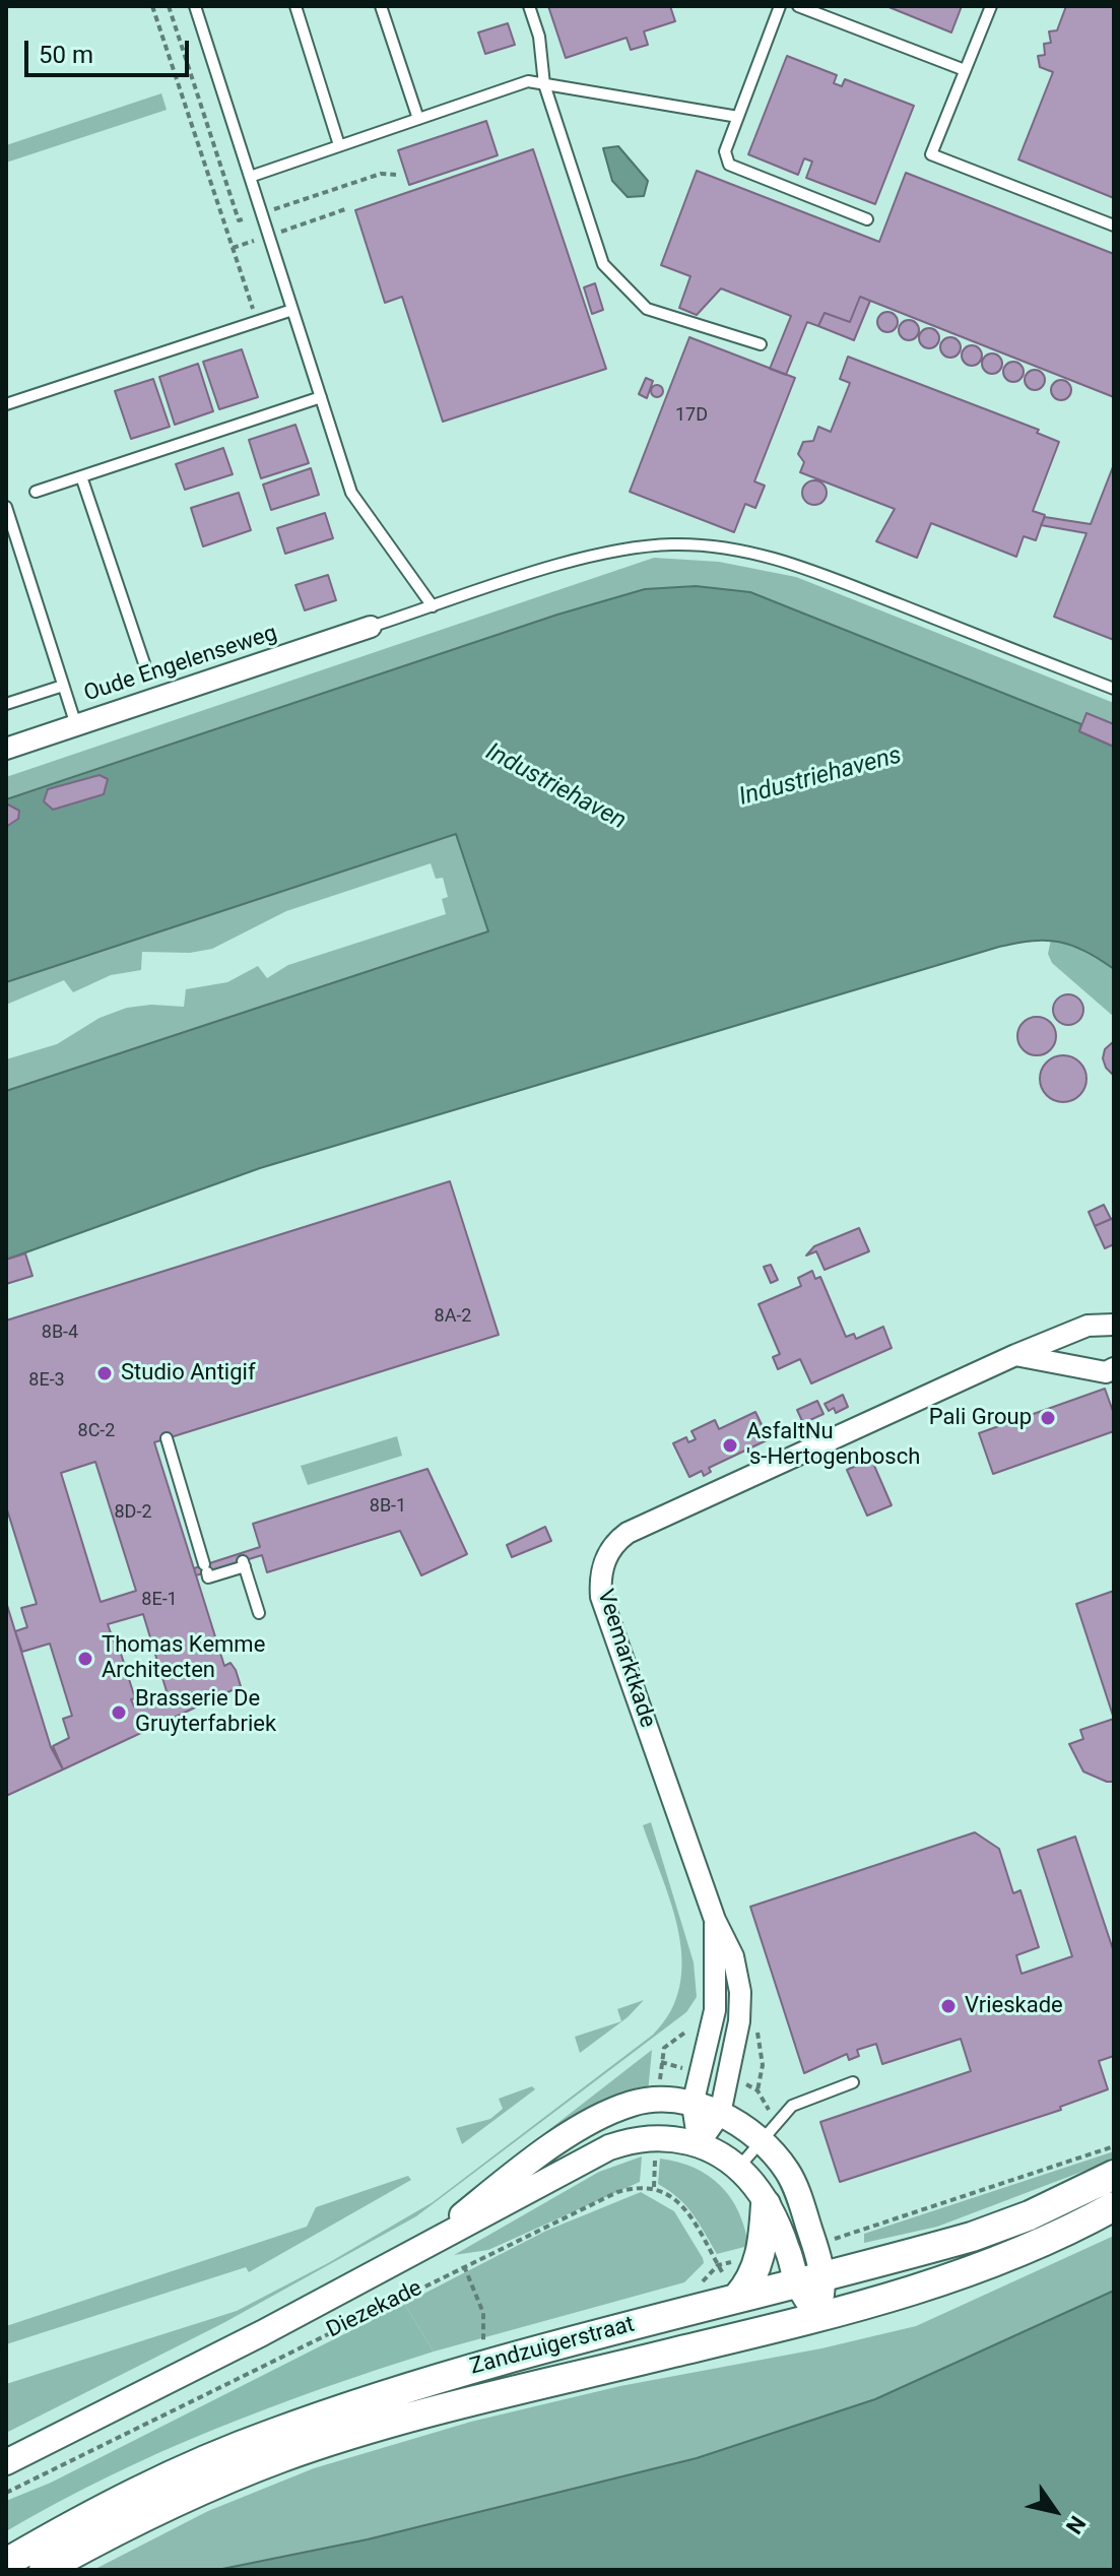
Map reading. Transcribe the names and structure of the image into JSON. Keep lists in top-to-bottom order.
{
  "streets": {
    "main road": ["Zandzuigerstraat"],
    "street": ["Oude Engelenseweg", "Veemarktkade", "Diezekade"]
  },
  "crossings": [
    ["Veemarktkade", "Diezekade"]
  ],
  "water": ["Industriehavens", "Industriehaven"],
  "places": [
    "Studio Antigif",
    "Pali Group",
    "AsfaltNu 's-Hertogenbosch",
    "Thomas Kemme Architecten",
    "Brasserie De Gruyterfabriek",
    "Vrieskade"
  ],
  "house_numbers": [
    "17D",
    "8A-2",
    "8B-4",
    "8E-3",
    "8C-2",
    "8B-1",
    "8D-2",
    "8E-1"
  ],
  "scale_bar": "50 m",
  "north": "bottom right"
}
